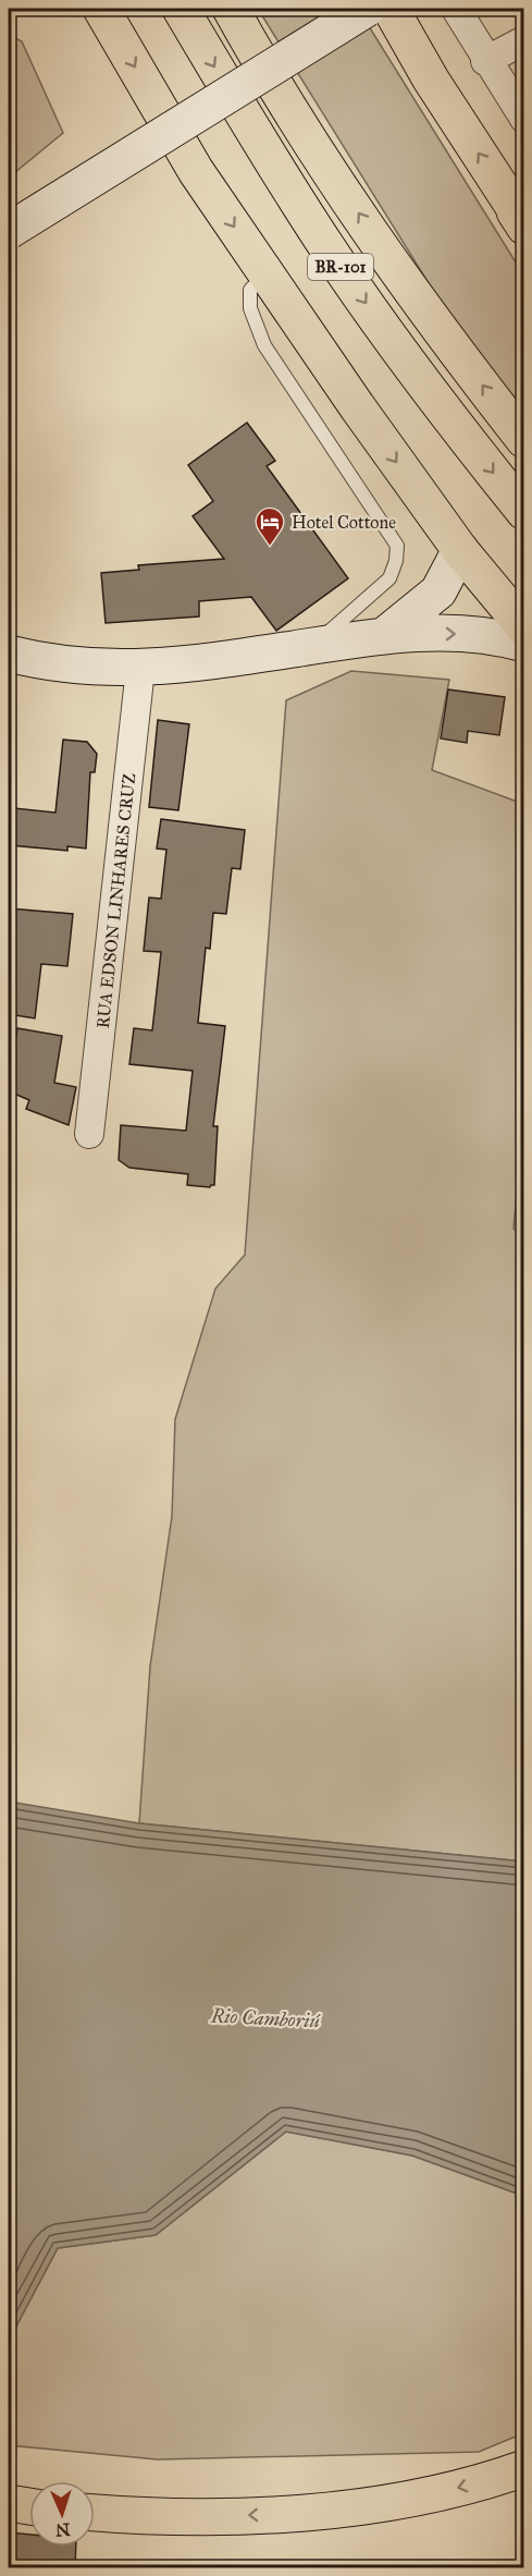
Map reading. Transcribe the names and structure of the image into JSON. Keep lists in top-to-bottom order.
{
  "streets": {
    "main road": ["BR-101"],
    "street": ["RUA EDSON LINHARES CRUZ"]
  },
  "water": ["Rio Camboriú"],
  "places": {
    "hotel": ["Hotel Cottone"]
  },
  "north": "bottom"
}
